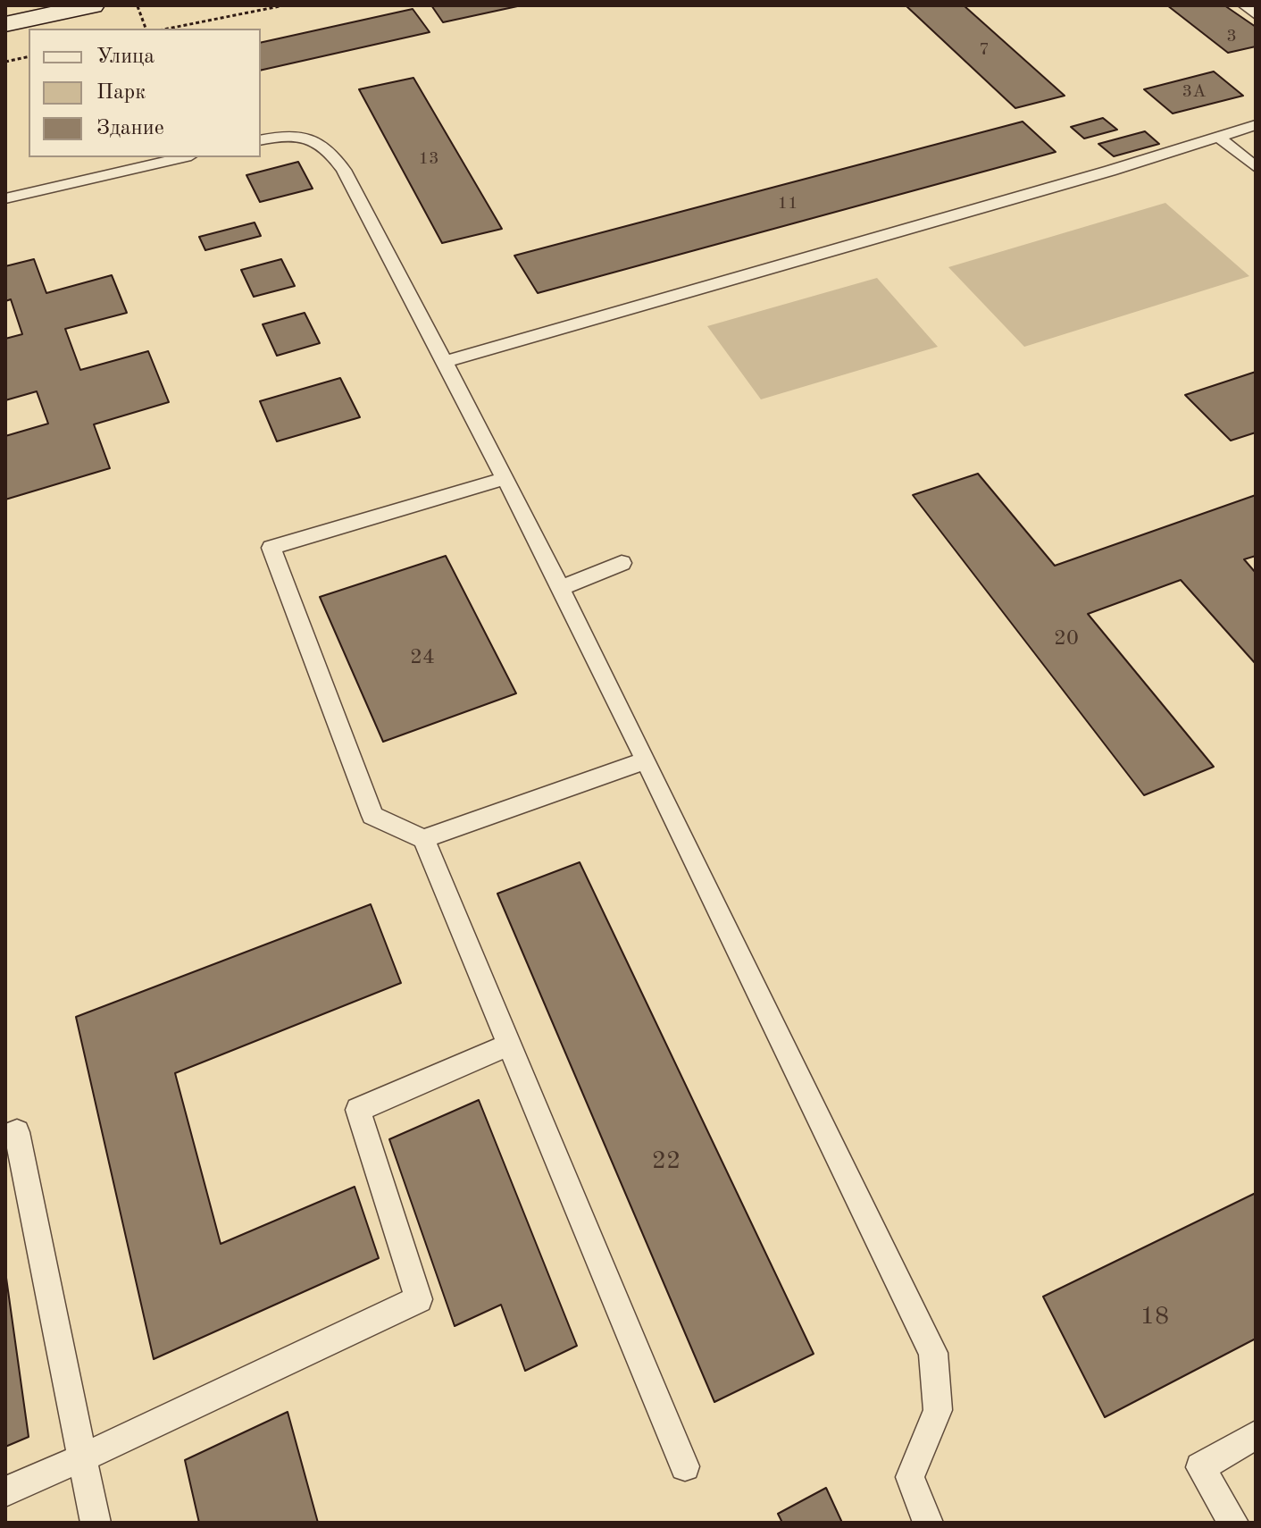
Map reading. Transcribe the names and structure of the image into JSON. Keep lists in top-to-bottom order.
{
  "house_numbers": [
    "3",
    "7",
    "3А",
    "13",
    "11",
    "20",
    "24",
    "22",
    "18"
  ],
  "legend": ["Улица", "Парк", "Здание"]
}
